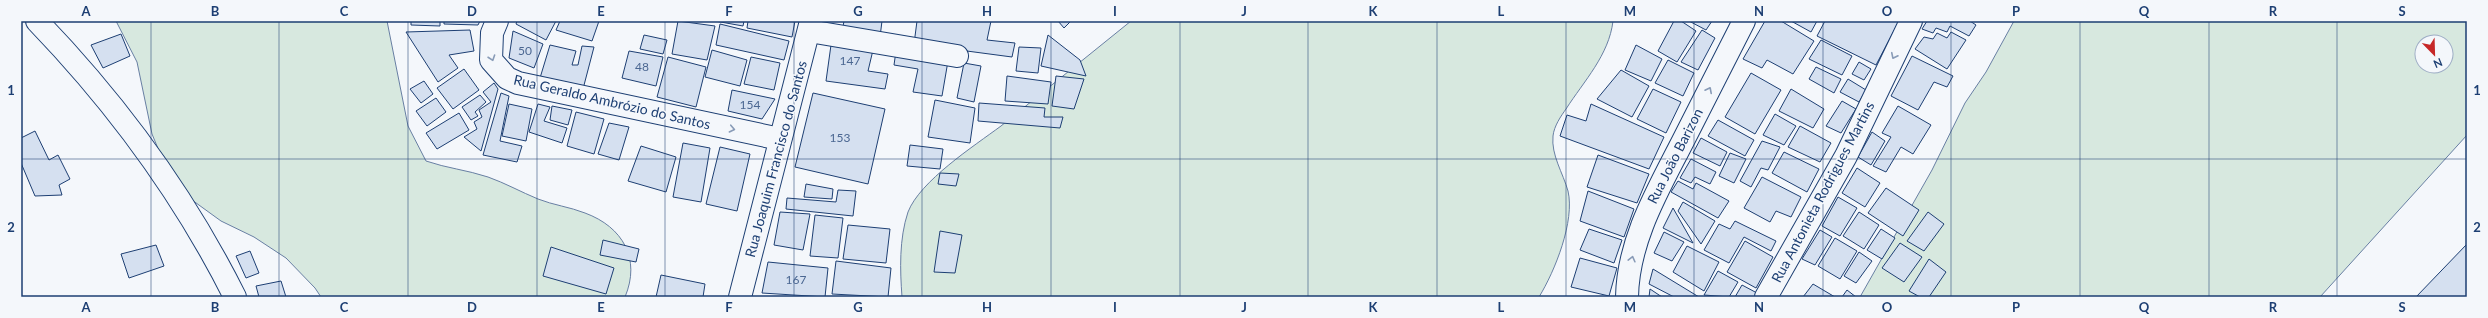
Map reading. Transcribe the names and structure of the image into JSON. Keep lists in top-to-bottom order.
{
  "streets": {
    "street": [
      "Rua Geraldo Ambrózio do Santos",
      "Rua João Barizon",
      "Rua Joaquim Francisco do Santos",
      "Rua Antonieta Rodrigues Martins"
    ]
  },
  "crossings": [
    ["Rua Geraldo Ambrózio do Santos", "Rua Joaquim Francisco do Santos"]
  ],
  "one_way": ["Rua Geraldo Ambrózio do Santos", "Rua João Barizon", "Rua Antonieta Rodrigues Martins"],
  "house_numbers": [
    "50",
    "147",
    "48",
    "154",
    "153",
    "167"
  ],
  "north": "bottom right",
  "grid": {
    "columns": [
      "A",
      "B",
      "C",
      "D",
      "E",
      "F",
      "G",
      "H",
      "I",
      "J",
      "K",
      "L",
      "M",
      "N",
      "O",
      "P",
      "Q",
      "R",
      "S"
    ],
    "rows": ["1", "2"]
  }
}
